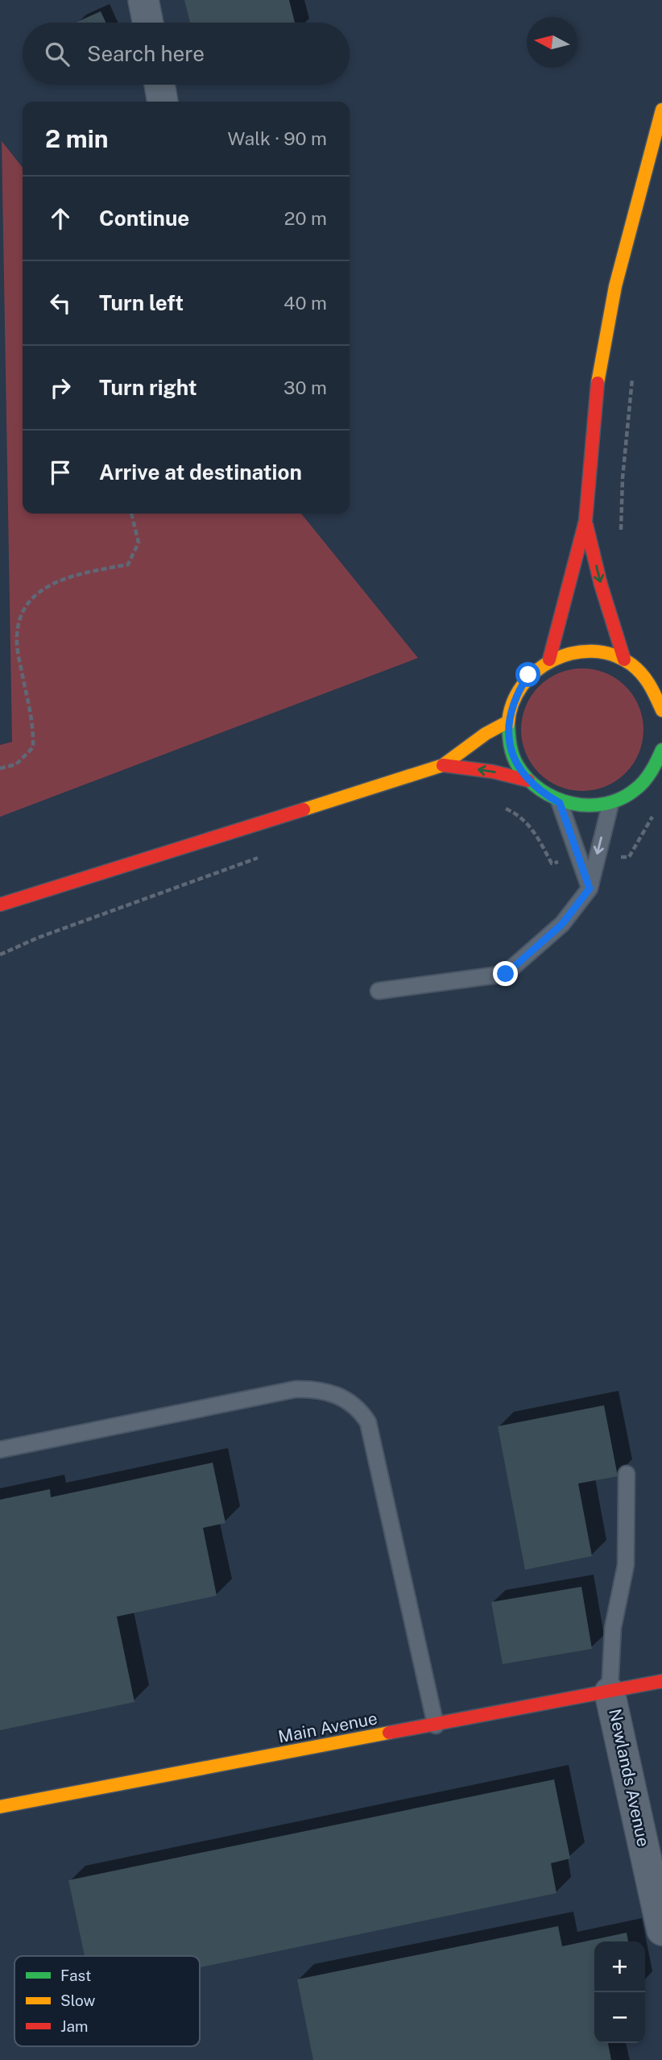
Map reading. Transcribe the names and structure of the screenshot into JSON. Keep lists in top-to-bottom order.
{
  "streets": {
    "street": ["Main Avenue", "Newlands Avenue"]
  },
  "crossings": [
    ["Main Avenue", "Newlands Avenue"]
  ],
  "legend": ["Fast", "Slow", "Jam"],
  "north": "left",
  "page": {
    "search": "Search here",
    "heading": ["2 min", "Walk · 90 m"],
    "list": [
      ["Continue", "20 m"],
      ["Turn left", "40 m"],
      ["Turn right", "30 m"],
      "Arrive at destination"
    ],
    "map_buttons": ["+", "−"]
  }
}
